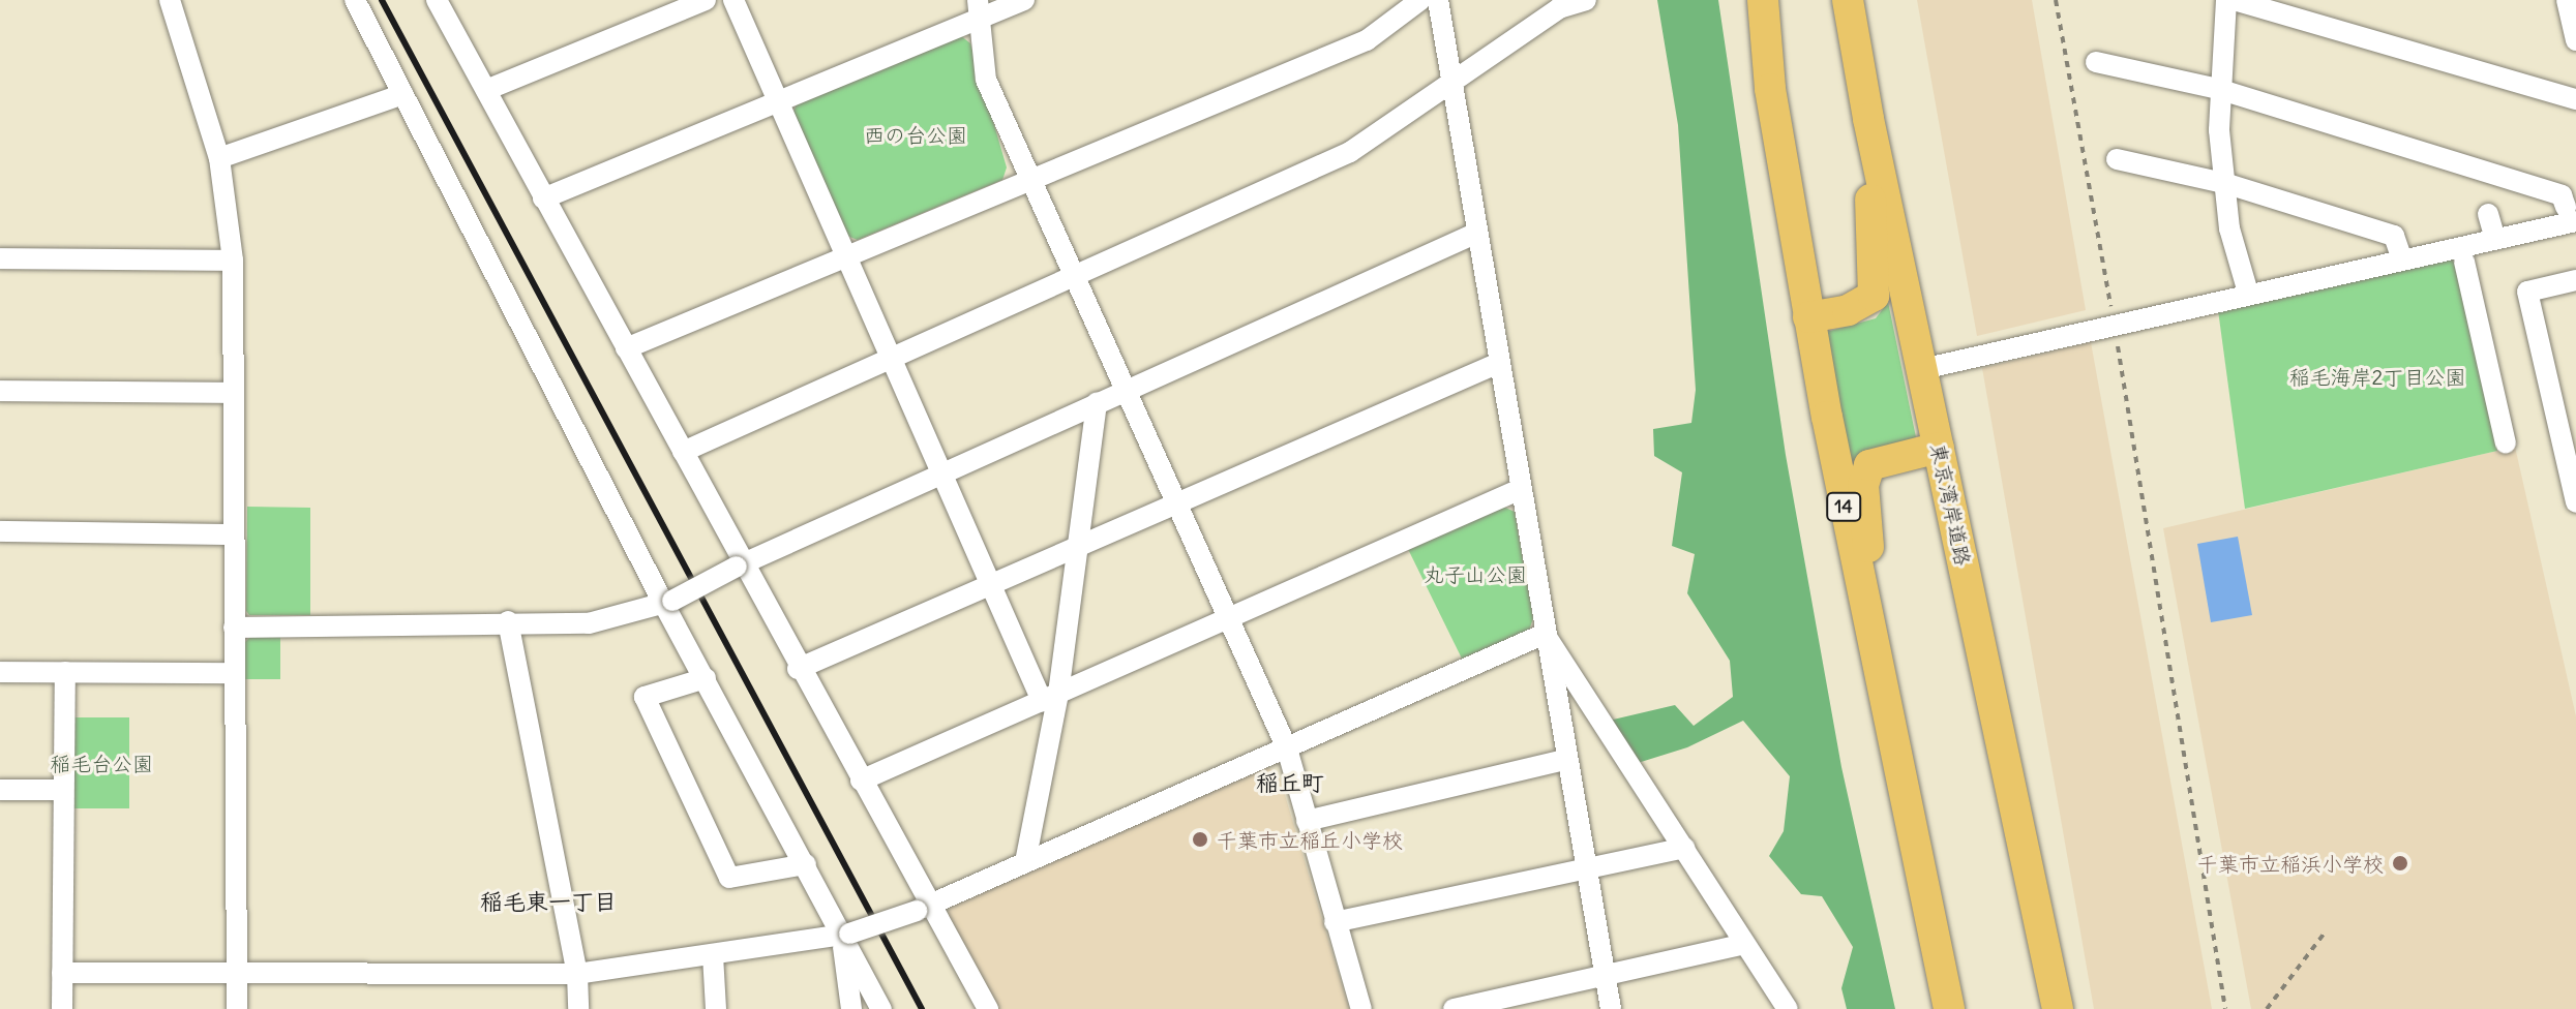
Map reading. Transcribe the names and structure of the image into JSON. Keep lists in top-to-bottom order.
{
  "streets": {
    "highway": ["東京湾岸道路", "14"]
  },
  "districts": ["稲丘町", "稲毛東一丁目"],
  "parks": [
    "西の台公園",
    "稲毛海岸2丁目公園",
    "丸子山公園",
    "稲毛台公園"
  ],
  "places": ["千葉市立稲丘小学校", "千葉市立稲浜小学校"]
}
